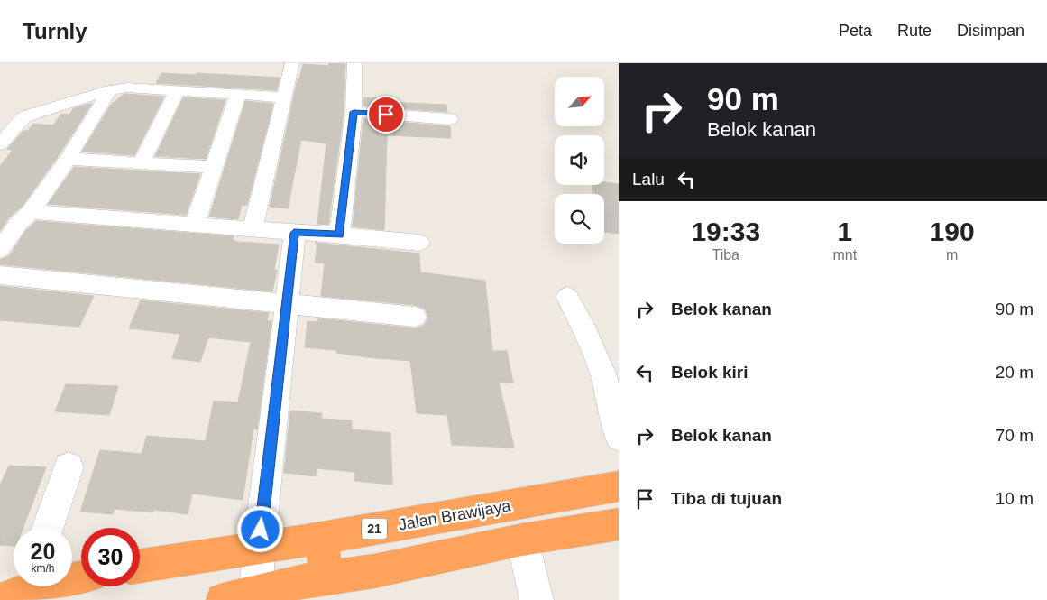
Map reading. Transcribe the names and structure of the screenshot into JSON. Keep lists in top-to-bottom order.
{
  "streets": {
    "highway": ["Jalan Brawijaya", "21"]
  },
  "north": "top right",
  "page": {
    "header": "Turnly",
    "nav": ["Peta", "Rute", "Disimpan"],
    "turn": ["90 m", "Belok kanan"],
    "then": "Lalu",
    "eta": [
      "19:33",
      "Tiba",
      "1",
      "mnt",
      "190",
      "m"
    ],
    "list": [
      {
        "name": "Belok kanan",
        "value": "90 m"
      },
      {
        "name": "Belok kiri",
        "value": "20 m"
      },
      {
        "name": "Belok kanan",
        "value": "70 m"
      },
      {
        "name": "Tiba di tujuan",
        "value": "10 m"
      }
    ],
    "speed": "20 km/h",
    "limit": "30"
  }
}
